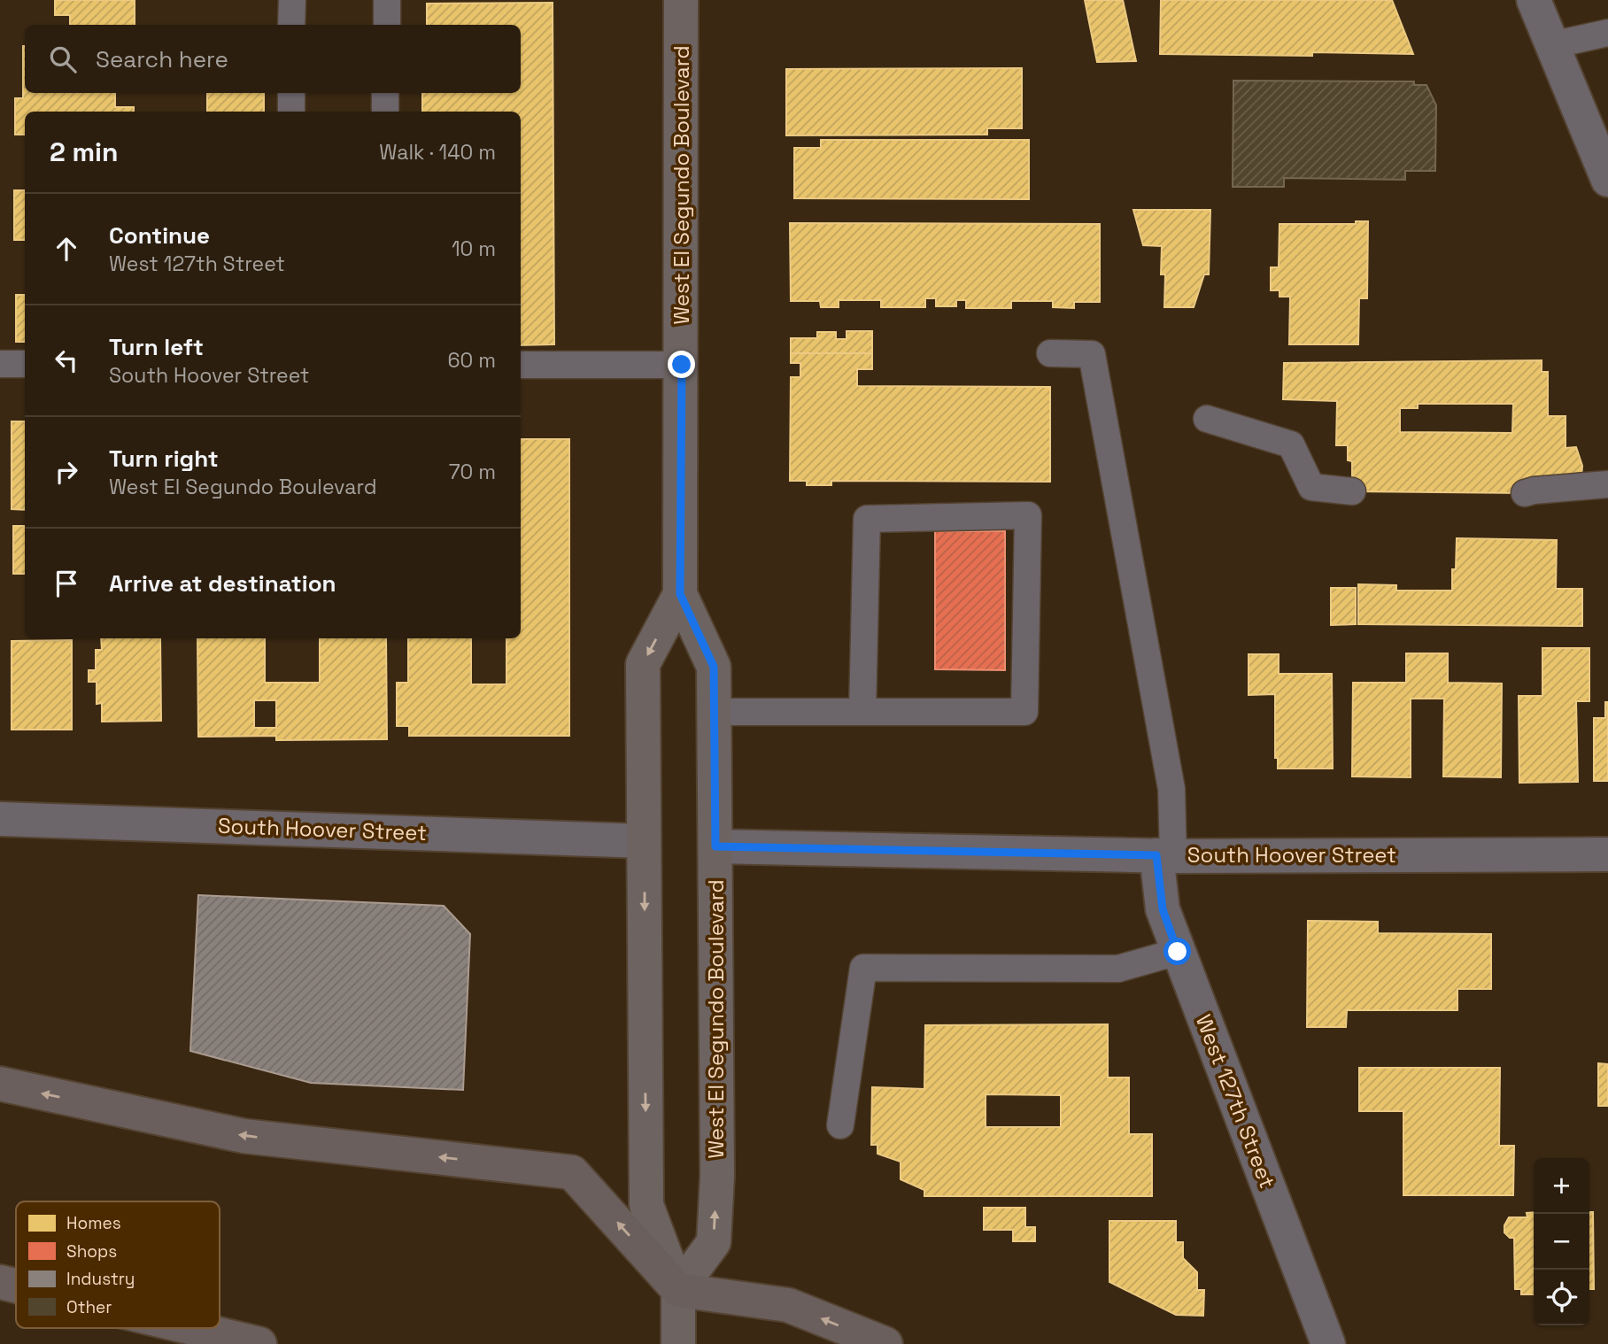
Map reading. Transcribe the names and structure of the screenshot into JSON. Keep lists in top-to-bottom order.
{
  "streets": {
    "main road": ["West El Segundo Boulevard"],
    "street": ["South Hoover Street", "West 127th Street"]
  },
  "crossings": [
    ["West El Segundo Boulevard", "South Hoover Street"],
    ["South Hoover Street", "West 127th Street"]
  ],
  "legend": [
    "Homes",
    "Shops",
    "Industry",
    "Other"
  ],
  "page": {
    "search": "Search here",
    "heading": ["2 min", "Walk · 140 m"],
    "list": [
      ["Continue", "West 127th Street", "10 m"],
      ["Turn left", "South Hoover Street", "60 m"],
      ["Turn right", "West El Segundo Boulevard", "70 m"],
      "Arrive at destination"
    ],
    "map_buttons": ["+", "−"]
  }
}
